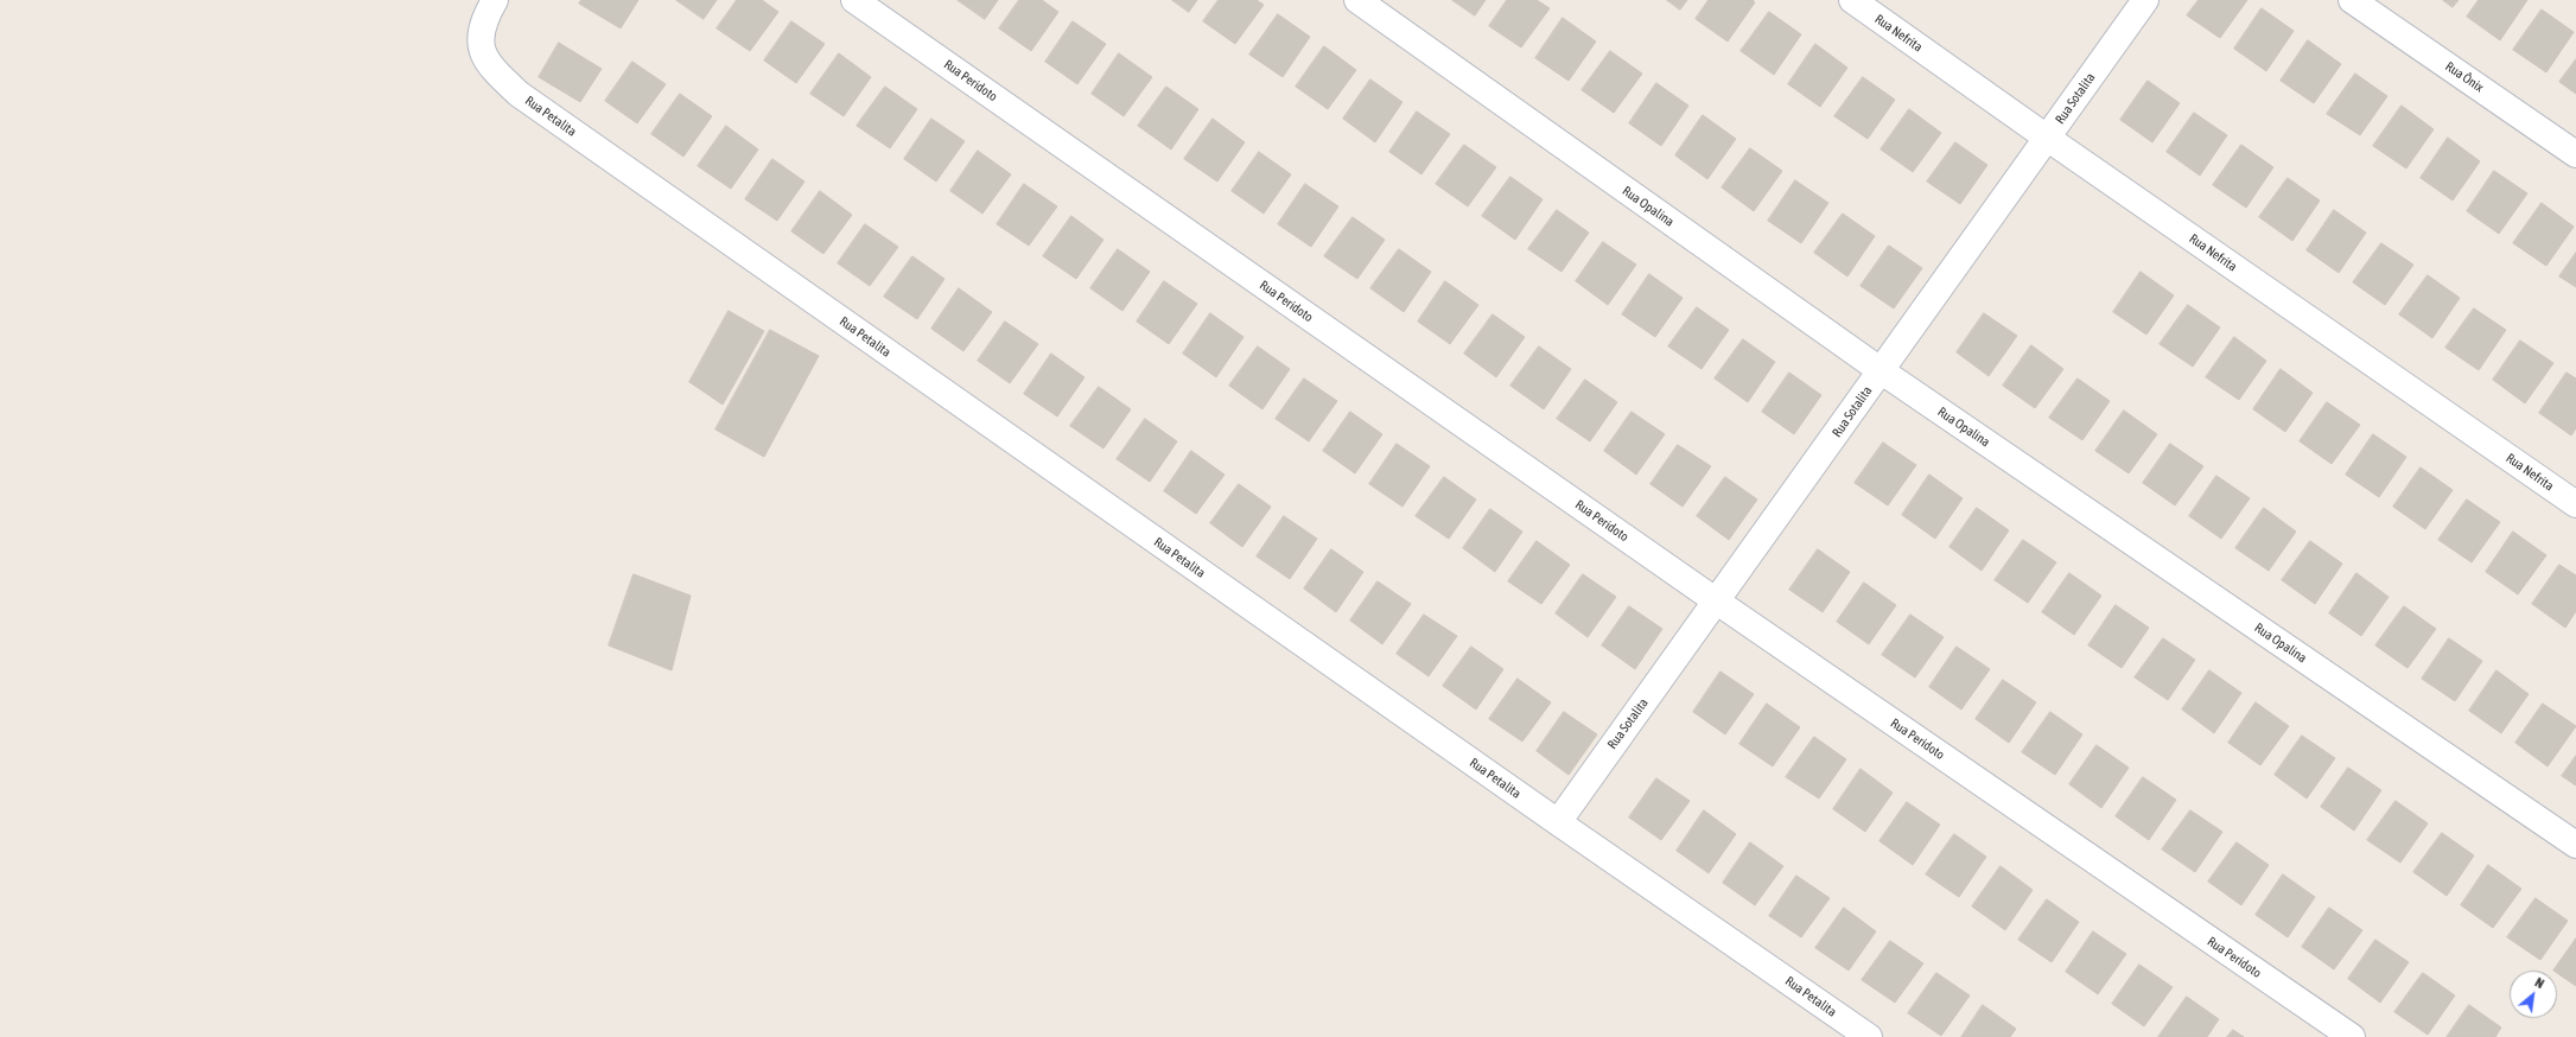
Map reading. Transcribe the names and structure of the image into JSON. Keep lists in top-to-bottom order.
{
  "streets": {
    "street": [
      "Rua Nefrita",
      "Rua Ônix",
      "Rua Peridoto",
      "Rua Sotalita",
      "Rua Petalita",
      "Rua Opalina"
    ]
  },
  "crossings": [
    ["Rua Nefrita", "Rua Sotalita"],
    ["Rua Peridoto", "Rua Sotalita"],
    ["Rua Sotalita", "Rua Petalita"],
    ["Rua Sotalita", "Rua Opalina"]
  ],
  "north": "top right"
}
